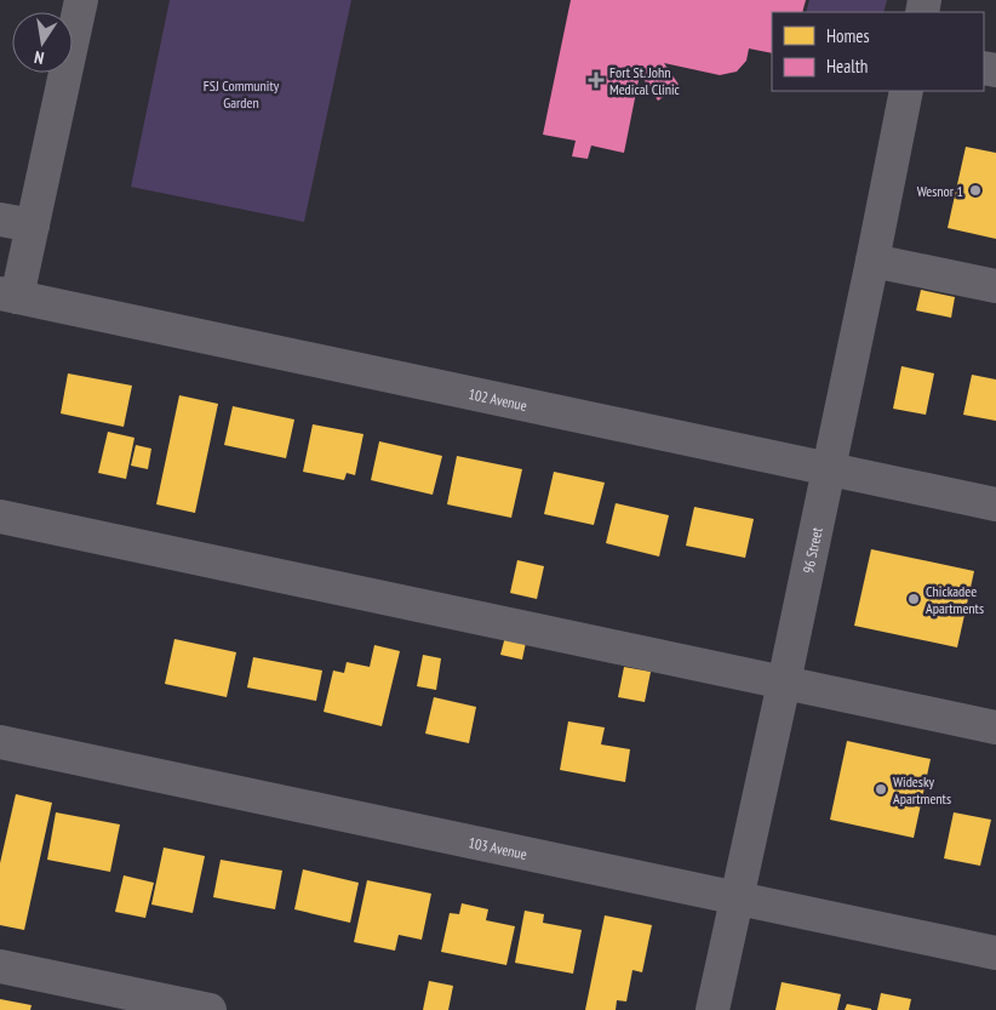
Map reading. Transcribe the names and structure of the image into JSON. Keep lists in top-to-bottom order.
{
  "streets": {
    "street": ["102 Avenue", "96 Street", "103 Avenue"]
  },
  "crossings": [
    ["102 Avenue", "96 Street"],
    ["96 Street", "103 Avenue"]
  ],
  "parks": ["FSJ Community Garden"],
  "places": {
    "health": ["Fort St. John Medical Clinic"],
    "other": ["Wesnor 1", "Chickadee Apartments", "Widesky Apartments"]
  },
  "legend": ["Homes", "Health"],
  "north": "bottom"
}
